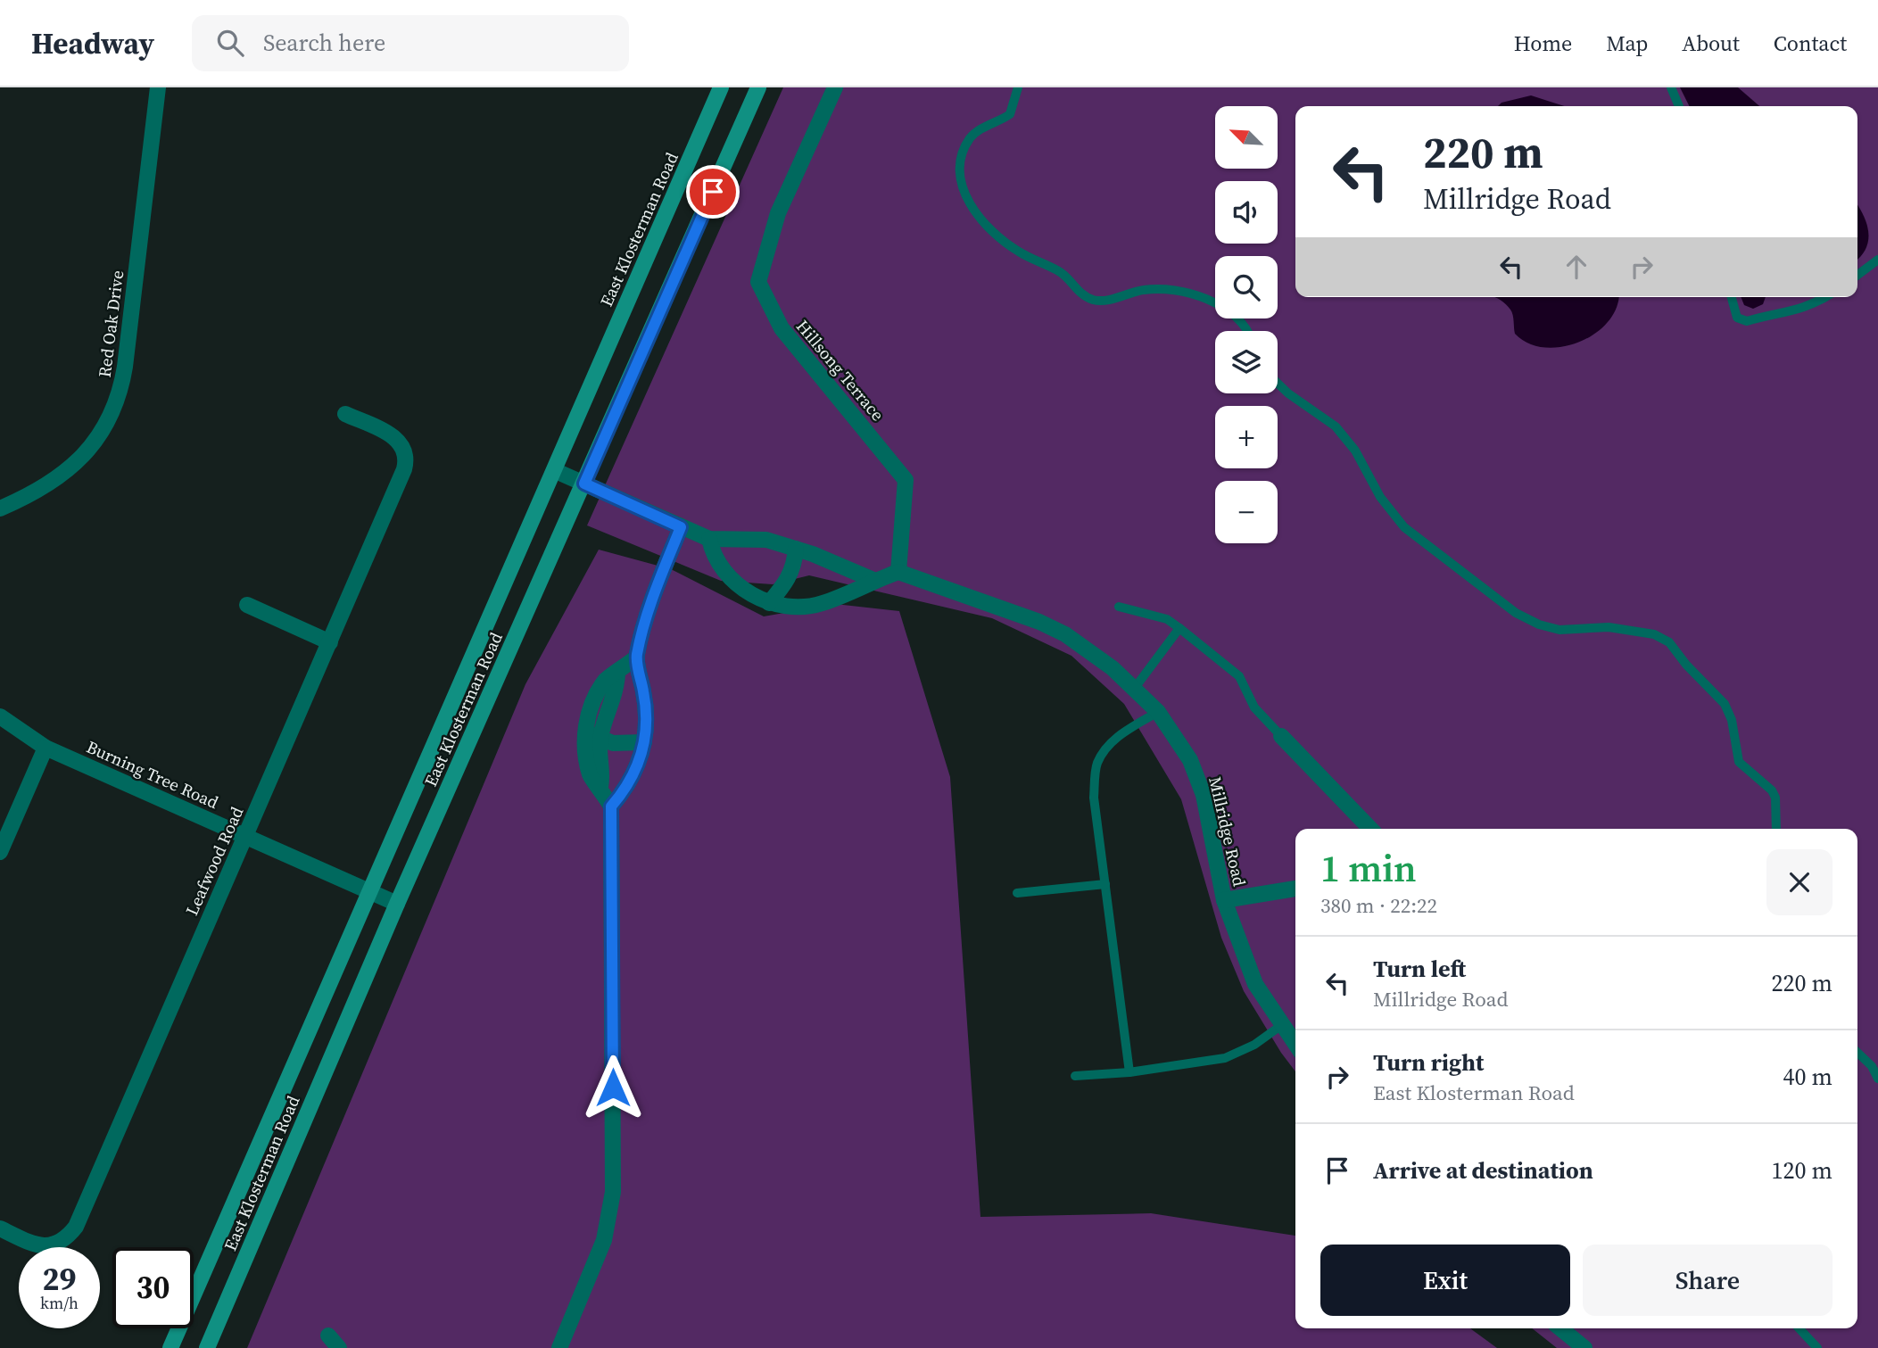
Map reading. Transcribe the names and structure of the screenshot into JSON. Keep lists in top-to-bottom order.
{
  "streets": {
    "main road": ["East Klosterman Road"],
    "street": [
      "Red Oak Drive",
      "Hillsong Terrace",
      "Burning Tree Road",
      "Millridge Road",
      "Leafwood Road"
    ]
  },
  "crossings": [
    ["East Klosterman Road", "Burning Tree Road"],
    ["Hillsong Terrace", "Millridge Road"],
    ["Burning Tree Road", "Leafwood Road"]
  ],
  "north": "top left",
  "page": {
    "header": "Headway",
    "search": "Search here",
    "nav": [
      "Home",
      "Map",
      "About",
      "Contact"
    ],
    "map_buttons": ["+", "−"],
    "turn": ["220 m", "Millridge Road"],
    "heading": ["1 min", "380 m · 22:22"],
    "list": [
      {
        "name": "Turn left",
        "note": "Millridge Road",
        "value": "220 m"
      },
      {
        "name": "Turn right",
        "note": "East Klosterman Road",
        "value": "40 m"
      },
      {
        "name": "Arrive at destination",
        "value": "120 m"
      }
    ],
    "buttons": ["Exit", "Share"],
    "speed": "29 km/h",
    "limit": "30"
  }
}
